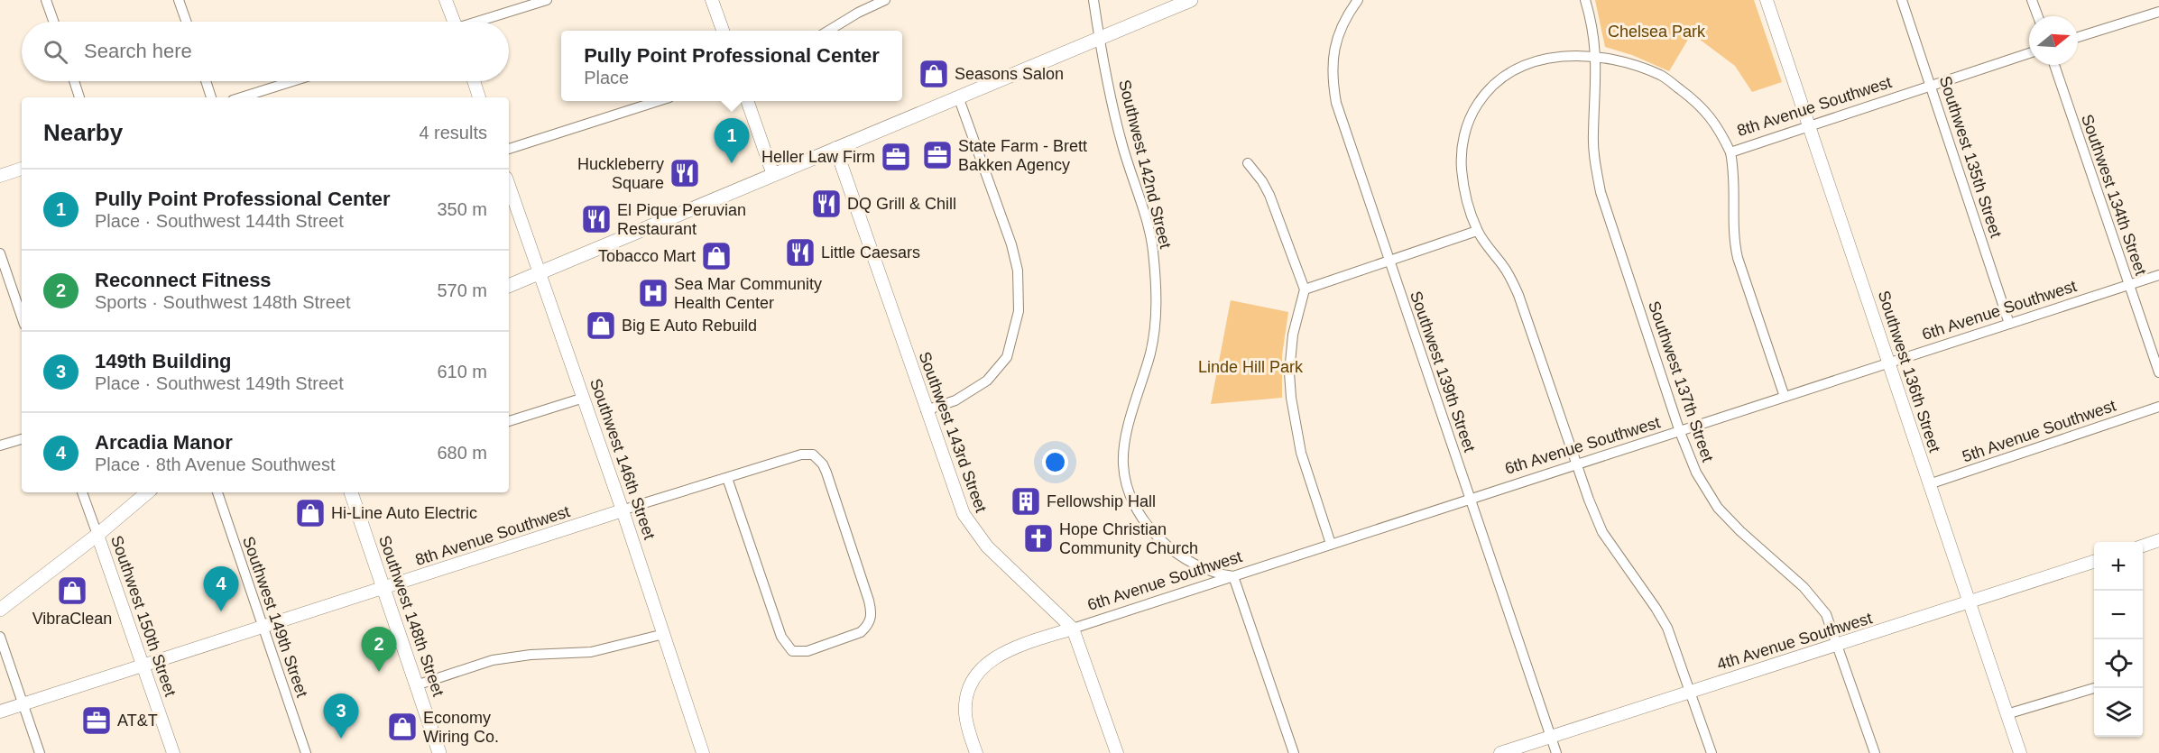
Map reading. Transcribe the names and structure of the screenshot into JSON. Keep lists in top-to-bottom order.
{
  "streets": {
    "main road": ["Southwest 148th Street"],
    "street": [
      "8th Avenue Southwest",
      "Southwest 135th Street",
      "Southwest 142nd Street",
      "Southwest 134th Street",
      "6th Avenue Southwest",
      "Southwest 139th Street",
      "Southwest 136th Street",
      "Southwest 137th Street",
      "5th Avenue Southwest",
      "Southwest 143rd Street",
      "Southwest 146th Street",
      "Southwest 150th Street",
      "Southwest 149th Street",
      "4th Avenue Southwest"
    ]
  },
  "crossings": [
    ["8th Avenue Southwest", "Southwest 135th Street"],
    ["8th Avenue Southwest", "Southwest 136th Street"],
    ["8th Avenue Southwest", "Southwest 137th Street"],
    ["8th Avenue Southwest", "Southwest 146th Street"],
    ["8th Avenue Southwest", "Southwest 150th Street"],
    ["8th Avenue Southwest", "Southwest 148th Street"],
    ["8th Avenue Southwest", "Southwest 149th Street"],
    ["Southwest 135th Street", "6th Avenue Southwest"],
    ["Southwest 142nd Street", "6th Avenue Southwest"],
    ["Southwest 134th Street", "6th Avenue Southwest"],
    ["6th Avenue Southwest", "Southwest 139th Street"],
    ["6th Avenue Southwest", "Southwest 136th Street"],
    ["6th Avenue Southwest", "Southwest 137th Street"],
    ["6th Avenue Southwest", "Southwest 143rd Street"],
    ["Southwest 139th Street", "4th Avenue Southwest"],
    ["Southwest 136th Street", "5th Avenue Southwest"],
    ["Southwest 136th Street", "4th Avenue Southwest"],
    ["Southwest 137th Street", "4th Avenue Southwest"]
  ],
  "parks": ["Chelsea Park", "Linde Hill Park"],
  "places": {
    "shop": [
      "Seasons Salon",
      "Tobacco Mart",
      "Big E Auto Rebuild",
      "Hi-Line Auto Electric",
      "VibraClean",
      "Economy Wiring Co."
    ],
    "office": ["State Farm - Brett Bakken Agency", "Heller Law Firm", "AT&T"],
    "restaurant": [
      "Huckleberry Square",
      "DQ Grill & Chill",
      "El Pique Peruvian Restaurant",
      "Little Caesars"
    ],
    "hospital": ["Sea Mar Community Health Center"],
    "building": ["Fellowship Hall"],
    "church": ["Hope Christian Community Church"]
  },
  "north": "right",
  "page": {
    "search": "Search here",
    "popup": ["Pully Point Professional Center", "Place"],
    "heading": ["Nearby", "4 results"],
    "pins": [
      "1",
      "4",
      "2",
      "3"
    ],
    "list": [
      {
        "mark": "1",
        "name": "Pully Point Professional Center",
        "note": "Place · Southwest 144th Street",
        "value": "350 m"
      },
      {
        "mark": "2",
        "name": "Reconnect Fitness",
        "note": "Sports · Southwest 148th Street",
        "value": "570 m"
      },
      {
        "mark": "3",
        "name": "149th Building",
        "note": "Place · Southwest 149th Street",
        "value": "610 m"
      },
      {
        "mark": "4",
        "name": "Arcadia Manor",
        "note": "Place · 8th Avenue Southwest",
        "value": "680 m"
      }
    ],
    "map_buttons": ["+", "−"]
  }
}
